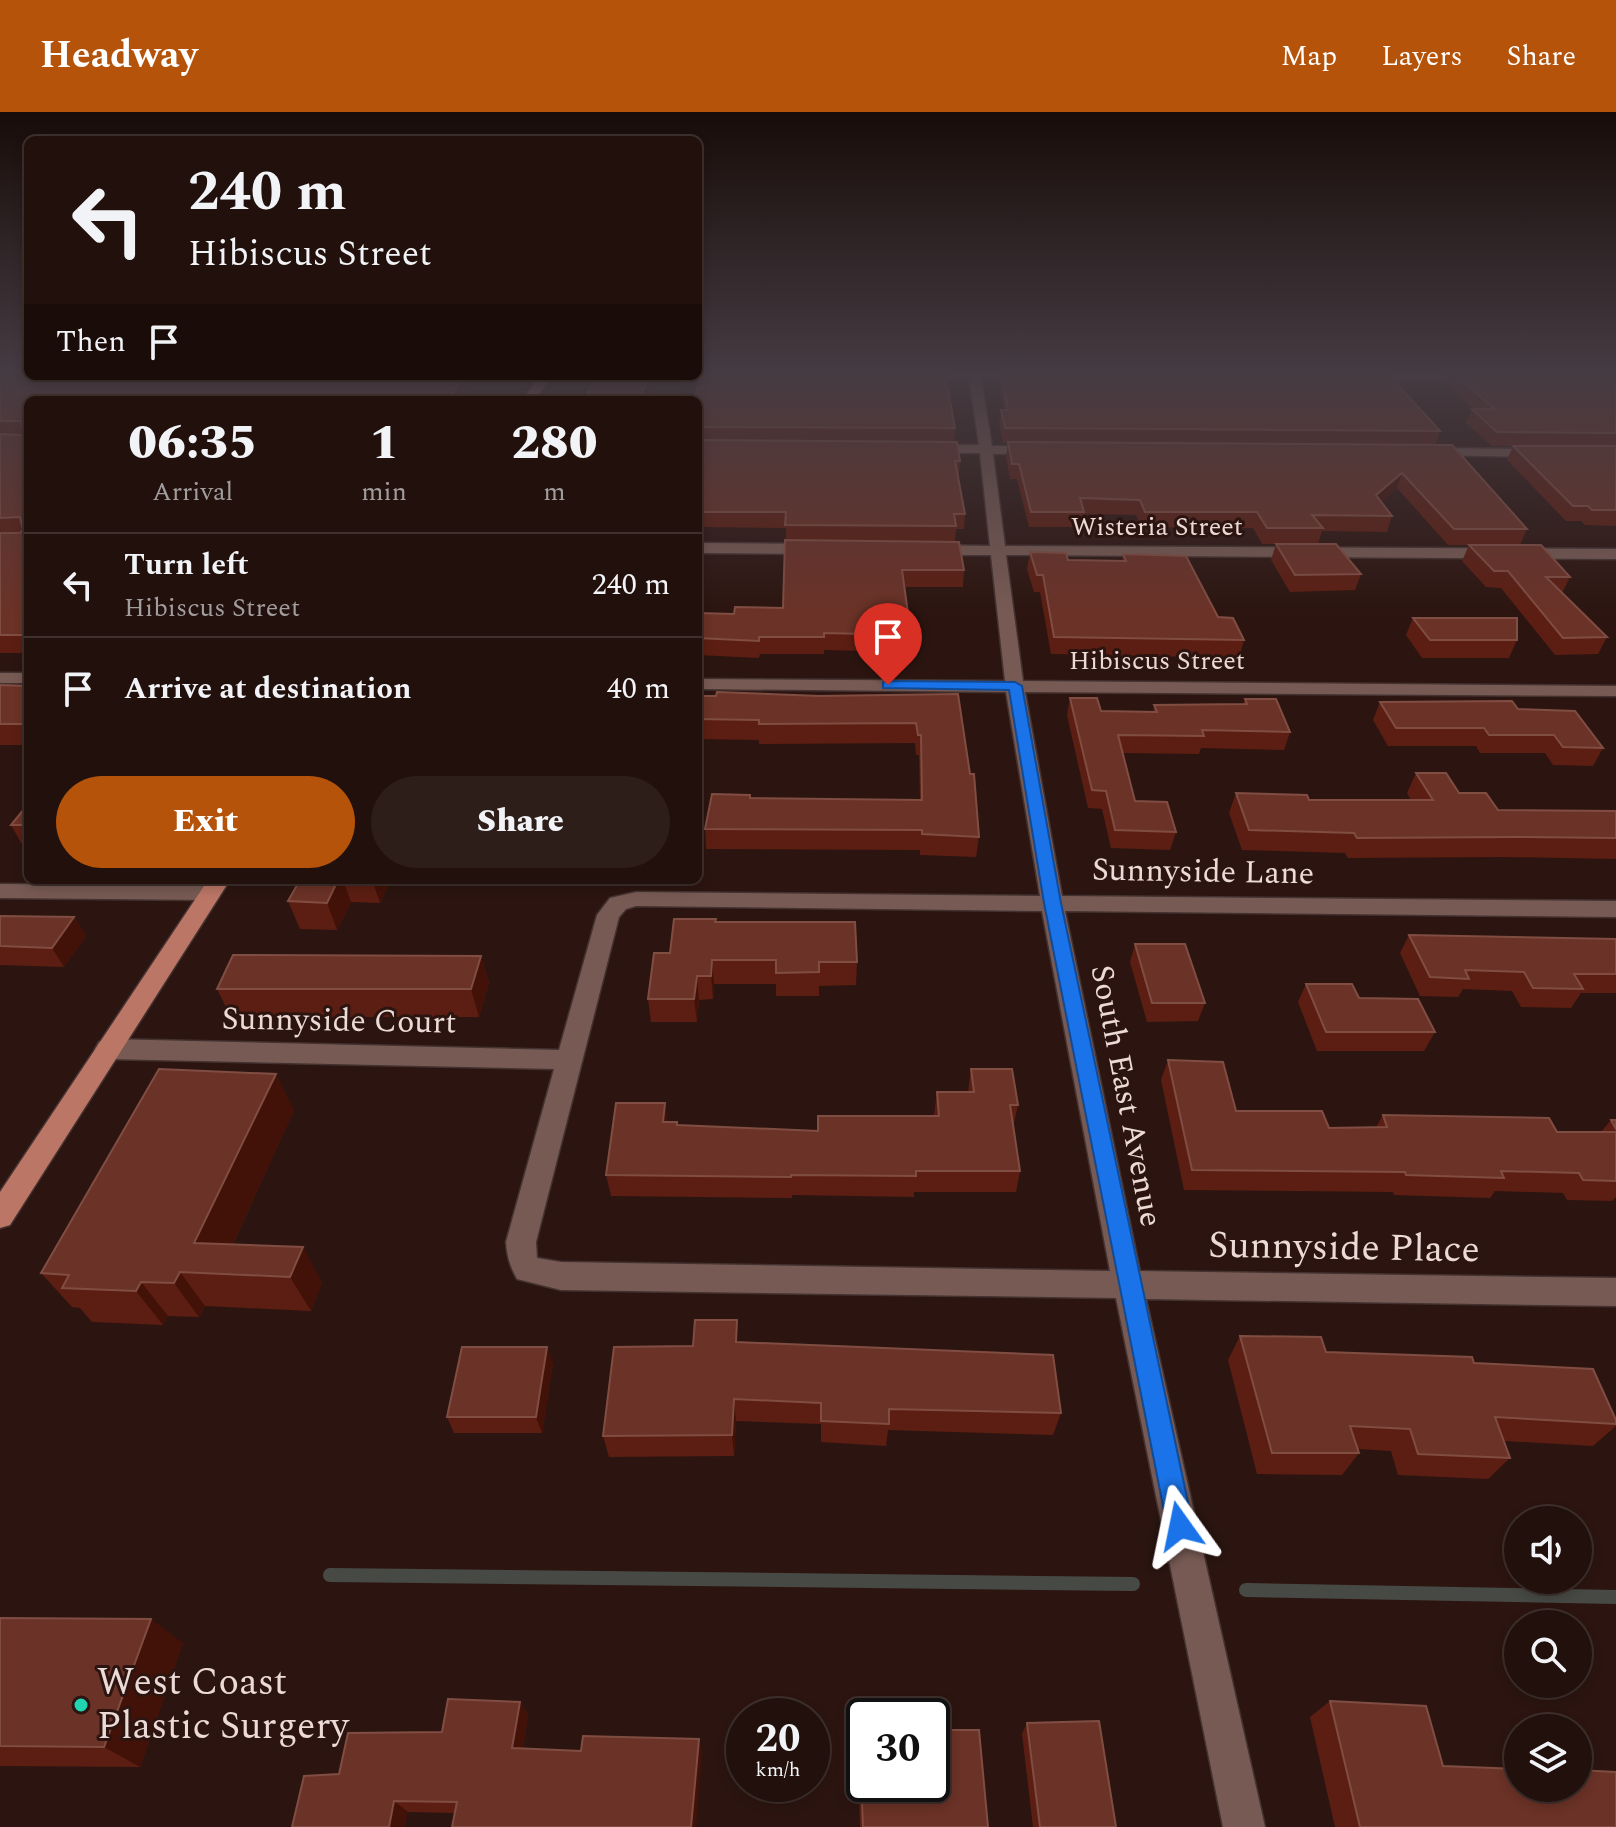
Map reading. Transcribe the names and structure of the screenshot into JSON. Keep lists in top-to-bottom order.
{
  "streets": {
    "street": [
      "Wisteria Street",
      "Hibiscus Street",
      "Sunnyside Lane",
      "Sunnyside Court",
      "South East Avenue",
      "Sunnyside Place"
    ]
  },
  "crossings": [
    ["Wisteria Street", "South East Avenue"],
    ["Hibiscus Street", "South East Avenue"],
    ["Sunnyside Lane", "Sunnyside Court"],
    ["Sunnyside Lane", "South East Avenue"],
    ["Sunnyside Lane", "Sunnyside Place"],
    ["Sunnyside Court", "Sunnyside Place"],
    ["South East Avenue", "Sunnyside Place"]
  ],
  "places": ["West Coast Plastic Surgery"],
  "page": {
    "header": "Headway",
    "nav": ["Map", "Layers", "Share"],
    "turn": ["240 m", "Hibiscus Street"],
    "then": "Then",
    "eta": [
      "06:35",
      "Arrival",
      "1",
      "min",
      "280",
      "m"
    ],
    "list": [
      {
        "name": "Turn left",
        "note": "Hibiscus Street",
        "value": "240 m"
      },
      {
        "name": "Arrive at destination",
        "value": "40 m"
      }
    ],
    "buttons": ["Exit", "Share"],
    "speed": "20 km/h",
    "limit": "30"
  }
}
